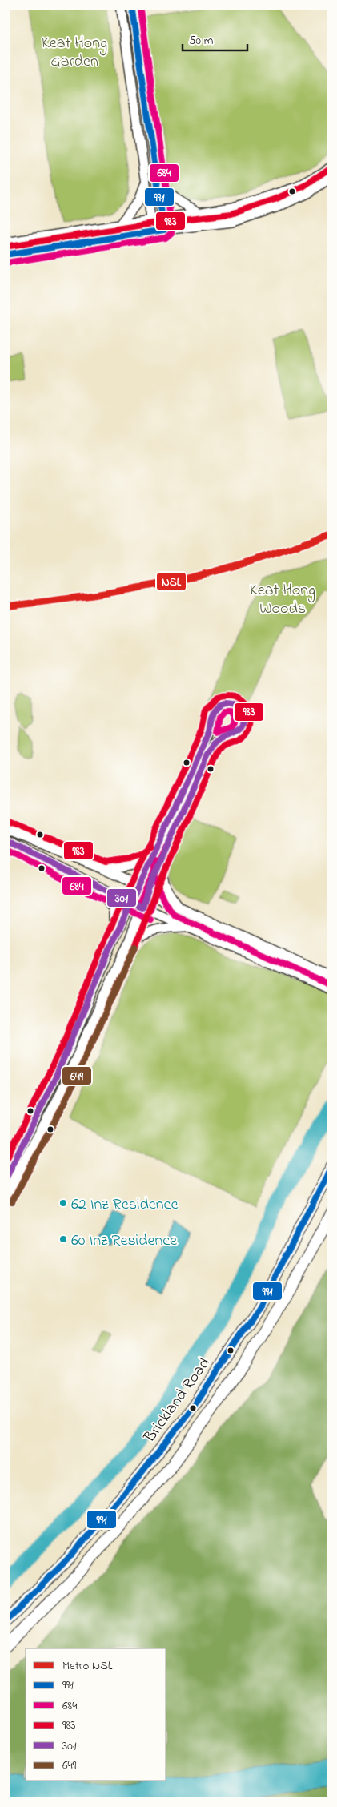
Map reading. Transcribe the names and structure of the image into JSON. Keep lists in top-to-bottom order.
{
  "streets": {
    "main road": ["Brickland Road"]
  },
  "parks": ["Keat Hong Garden", "Keat Hong Woods"],
  "places": ["62 Inz Residence", "60 Inz Residence"],
  "lines": [
    "transit line 991",
    "transit line 684",
    "transit line 983",
    "metro line NSL",
    "transit line 301",
    "transit line 649"
  ],
  "legend": [
    "Metro NSL",
    "991",
    "684",
    "983",
    "301",
    "649"
  ],
  "scale_bar": "50 m"
}
